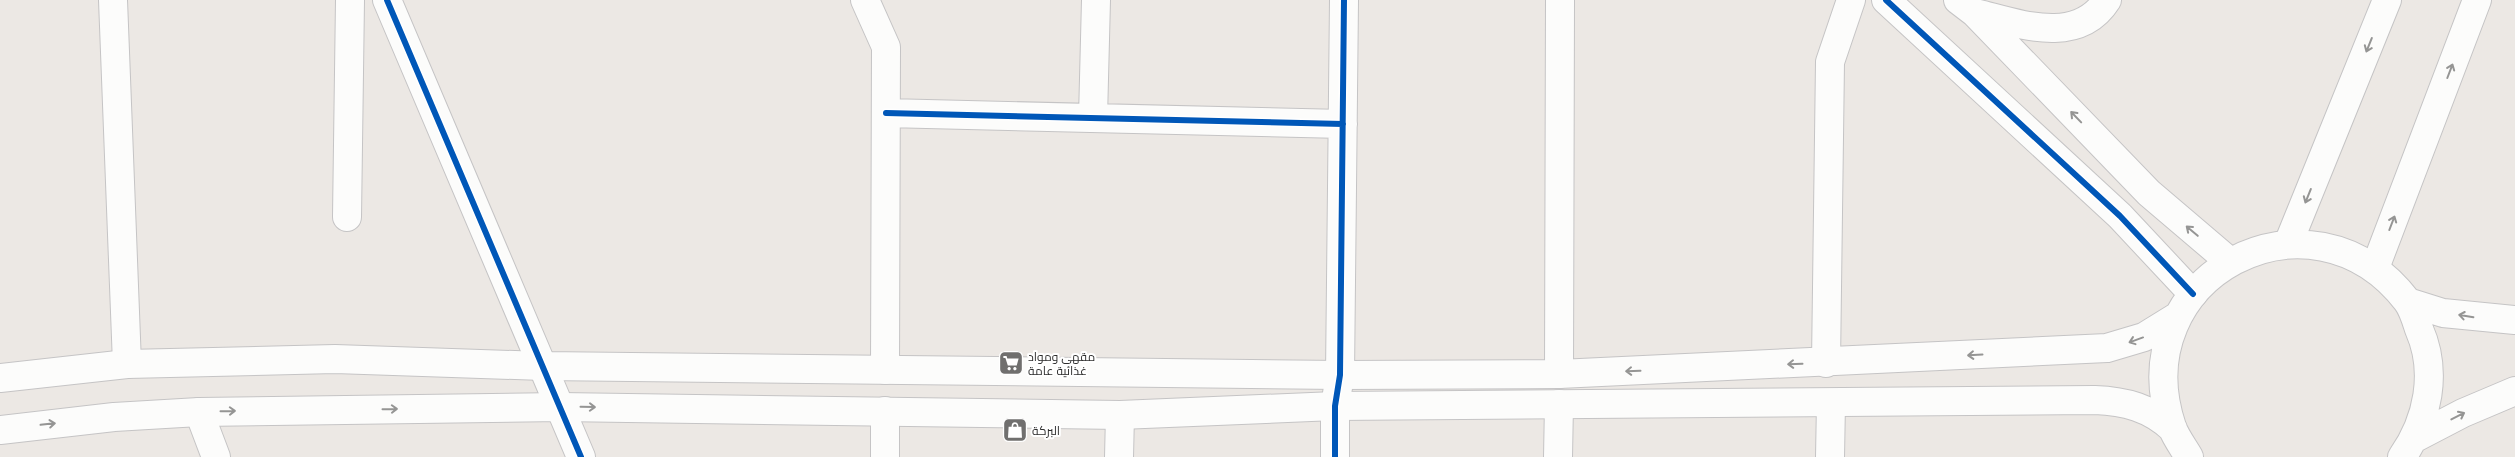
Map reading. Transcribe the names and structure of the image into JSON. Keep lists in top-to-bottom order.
{
  "places": {
    "supermarket": ["مقهى ومواد غذائية عامة"],
    "shop": ["البركة"]
  }
}
